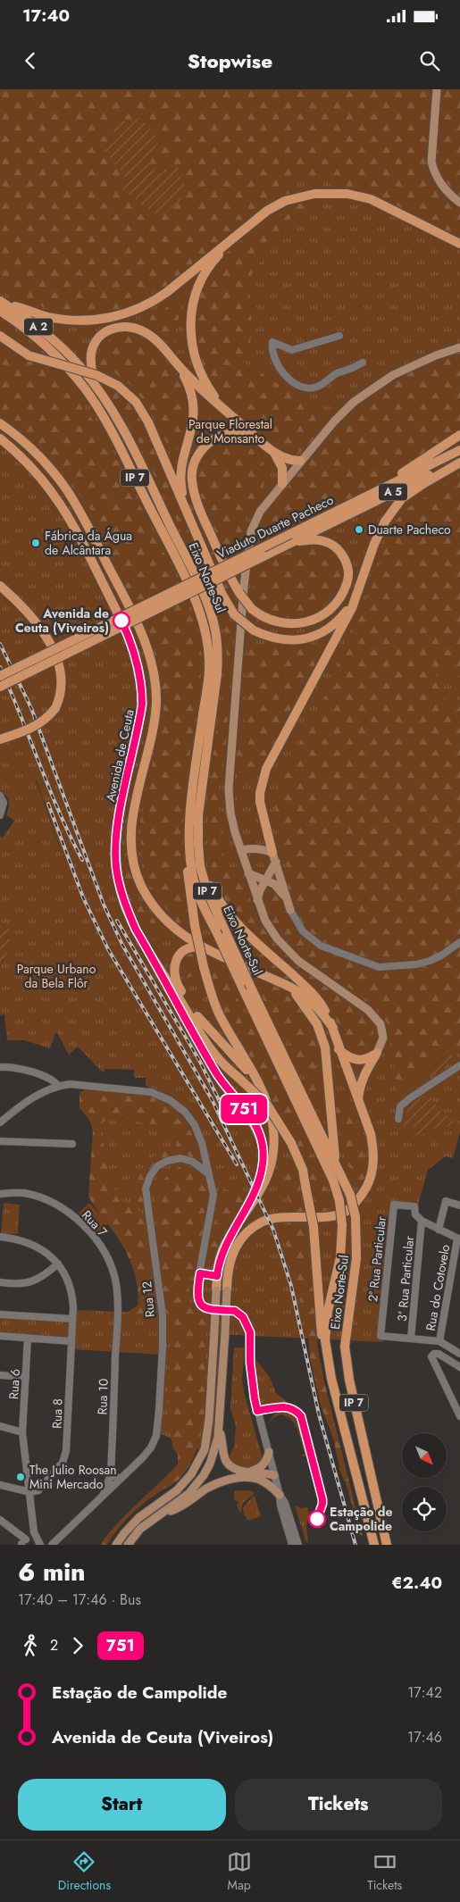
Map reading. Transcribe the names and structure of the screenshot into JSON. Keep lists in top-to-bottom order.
{
  "streets": {
    "highway": [
      "A 2",
      "IP 7",
      "A 5",
      "Viaduto Duarte Pacheco",
      "Eixo Norte-Sul",
      "Avenida de Ceuta"
    ],
    "street": [
      "Rua 7",
      "2ª Rua Particular",
      "3ª Rua Particular",
      "Rua do Cotovelo",
      "Rua 12",
      "Rua 6",
      "Rua 10",
      "Rua 8"
    ]
  },
  "crossings": [
    ["A 2", "Eixo Norte-Sul"],
    ["A 5", "Viaduto Duarte Pacheco"],
    ["Rua 7", "Rua 10"],
    ["2ª Rua Particular", "3ª Rua Particular"],
    ["Rua 12", "Rua 10"],
    ["Rua 6", "Rua 8"]
  ],
  "parks": ["Parque Florestal de Monsanto", "Parque Urbano da Bela Flôr"],
  "places": [
    "Duarte Pacheco",
    "Fábrica da Água de Alcântara",
    "Avenida de Ceuta (Viveiros)",
    "The Julio Roosan Mini Mercado",
    "Estação de Campolide"
  ],
  "lines": ["bus line 751"],
  "north": "bottom right",
  "page": {
    "status": "17:40",
    "header": "Stopwise",
    "on_map": "751",
    "heading": ["6 min", "17:40 – 17:46 · Bus", "€2.40"],
    "legs": ["2", "751"],
    "list": [
      {
        "name": "Estação de Campolide",
        "value": "17:42"
      },
      {
        "name": "Avenida de Ceuta (Viveiros)",
        "value": "17:46"
      }
    ],
    "buttons": ["Start", "Tickets"],
    "tabs": ["Directions", "Map", "Tickets"]
  }
}
